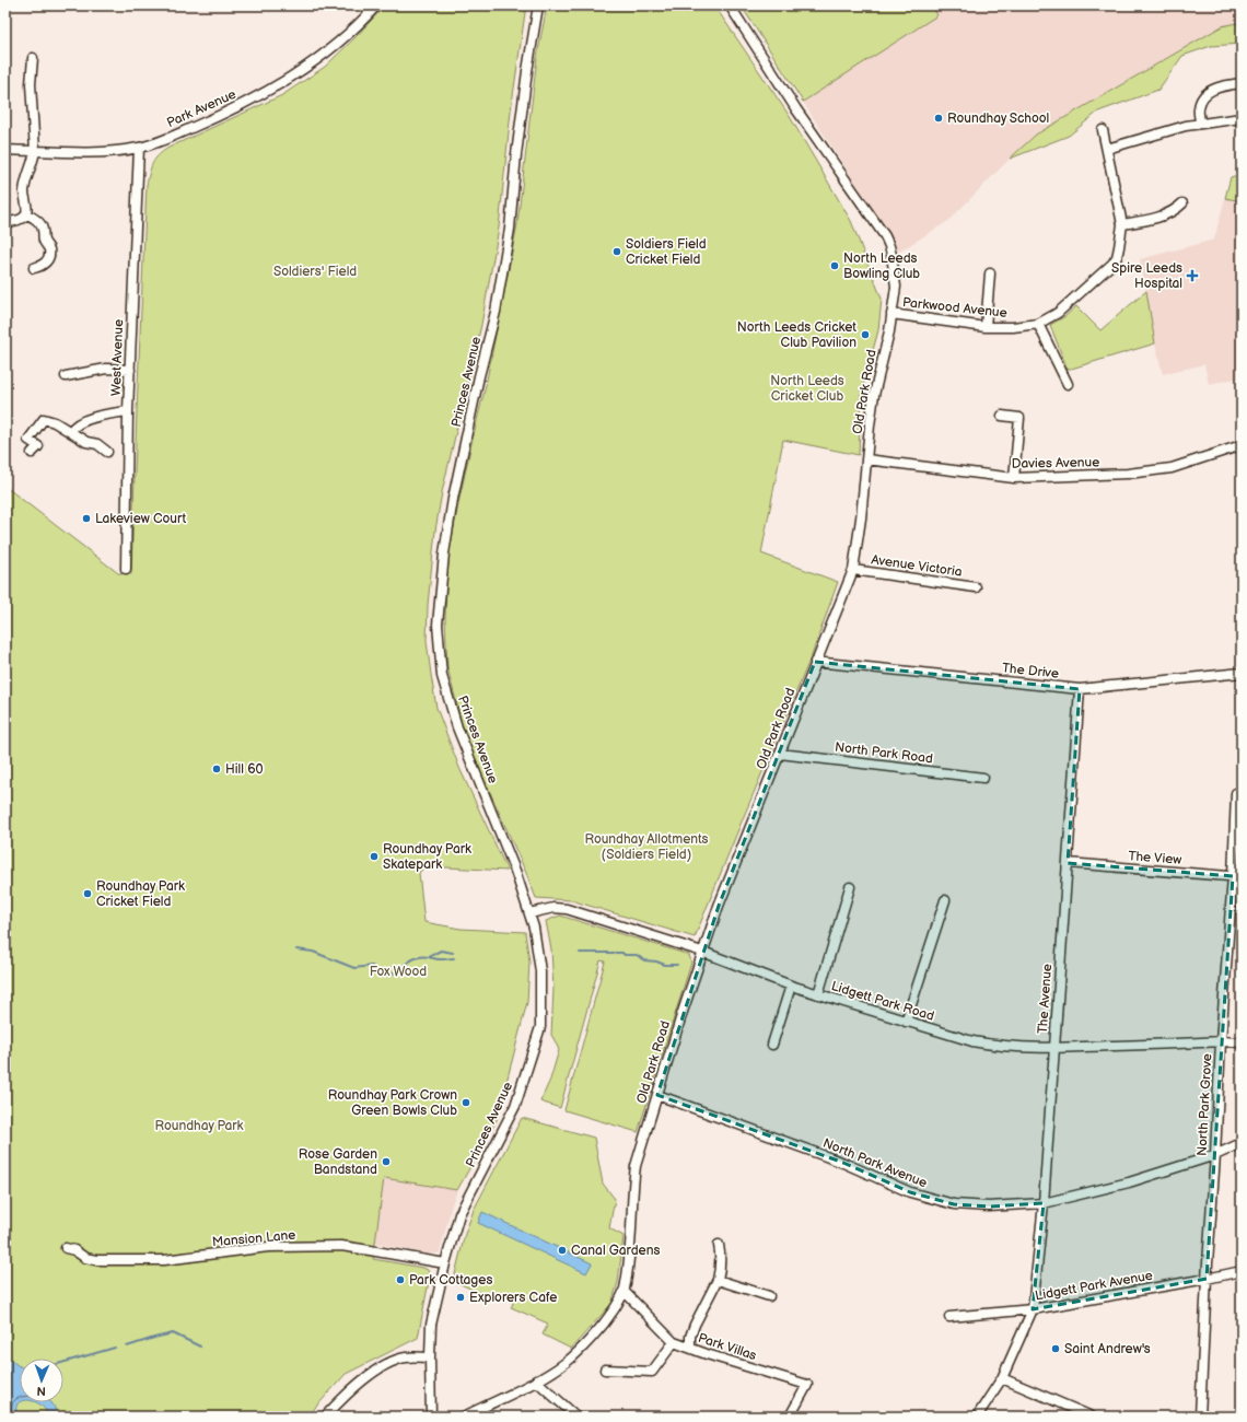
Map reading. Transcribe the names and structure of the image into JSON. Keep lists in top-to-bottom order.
{
  "streets": {
    "street": [
      "Park Avenue",
      "Parkwood Avenue",
      "West Avenue",
      "Princes Avenue",
      "Old Park Road",
      "Davies Avenue",
      "Avenue Victoria",
      "The Drive",
      "North Park Road",
      "The View",
      "The Avenue",
      "Lidgett Park Road",
      "North Park Grove",
      "North Park Avenue",
      "Mansion Lane",
      "Lidgett Park Avenue",
      "Park Villas"
    ]
  },
  "crossings": [
    ["Park Avenue", "West Avenue"],
    ["Parkwood Avenue", "Old Park Road"],
    ["Princes Avenue", "Lidgett Park Road"],
    ["Princes Avenue", "Mansion Lane"],
    ["Old Park Road", "Davies Avenue"],
    ["Old Park Road", "Avenue Victoria"],
    ["Old Park Road", "The Drive"],
    ["Old Park Road", "North Park Road"],
    ["Old Park Road", "Lidgett Park Road"],
    ["Old Park Road", "North Park Avenue"],
    ["Old Park Road", "Park Villas"],
    ["The Drive", "The Avenue"],
    ["The View", "The Avenue"],
    ["The View", "North Park Grove"],
    ["The Avenue", "Lidgett Park Road"],
    ["The Avenue", "North Park Avenue"],
    ["The Avenue", "Lidgett Park Avenue"],
    ["Lidgett Park Road", "North Park Grove"],
    ["North Park Grove", "North Park Avenue"],
    ["North Park Grove", "Lidgett Park Avenue"]
  ],
  "parks": [
    "Soldiers' Field",
    "North Leeds Cricket Club",
    "Roundhay Allotments (Soldiers Field)",
    "Fox Wood",
    "Roundhay Park"
  ],
  "places": {
    "other": [
      "Roundhay School",
      "Soldiers Field Cricket Field",
      "North Leeds Bowling Club",
      "North Leeds Cricket Club Pavilion",
      "Lakeview Court",
      "Hill 60",
      "Roundhay Park Skatepark",
      "Roundhay Park Cricket Field",
      "Roundhay Park Crown Green Bowls Club",
      "Rose Garden Bandstand",
      "Canal Gardens",
      "Park Cottages",
      "Explorers Cafe",
      "Saint Andrew's"
    ],
    "health": ["Spire Leeds Hospital"]
  },
  "north": "bottom"
}
